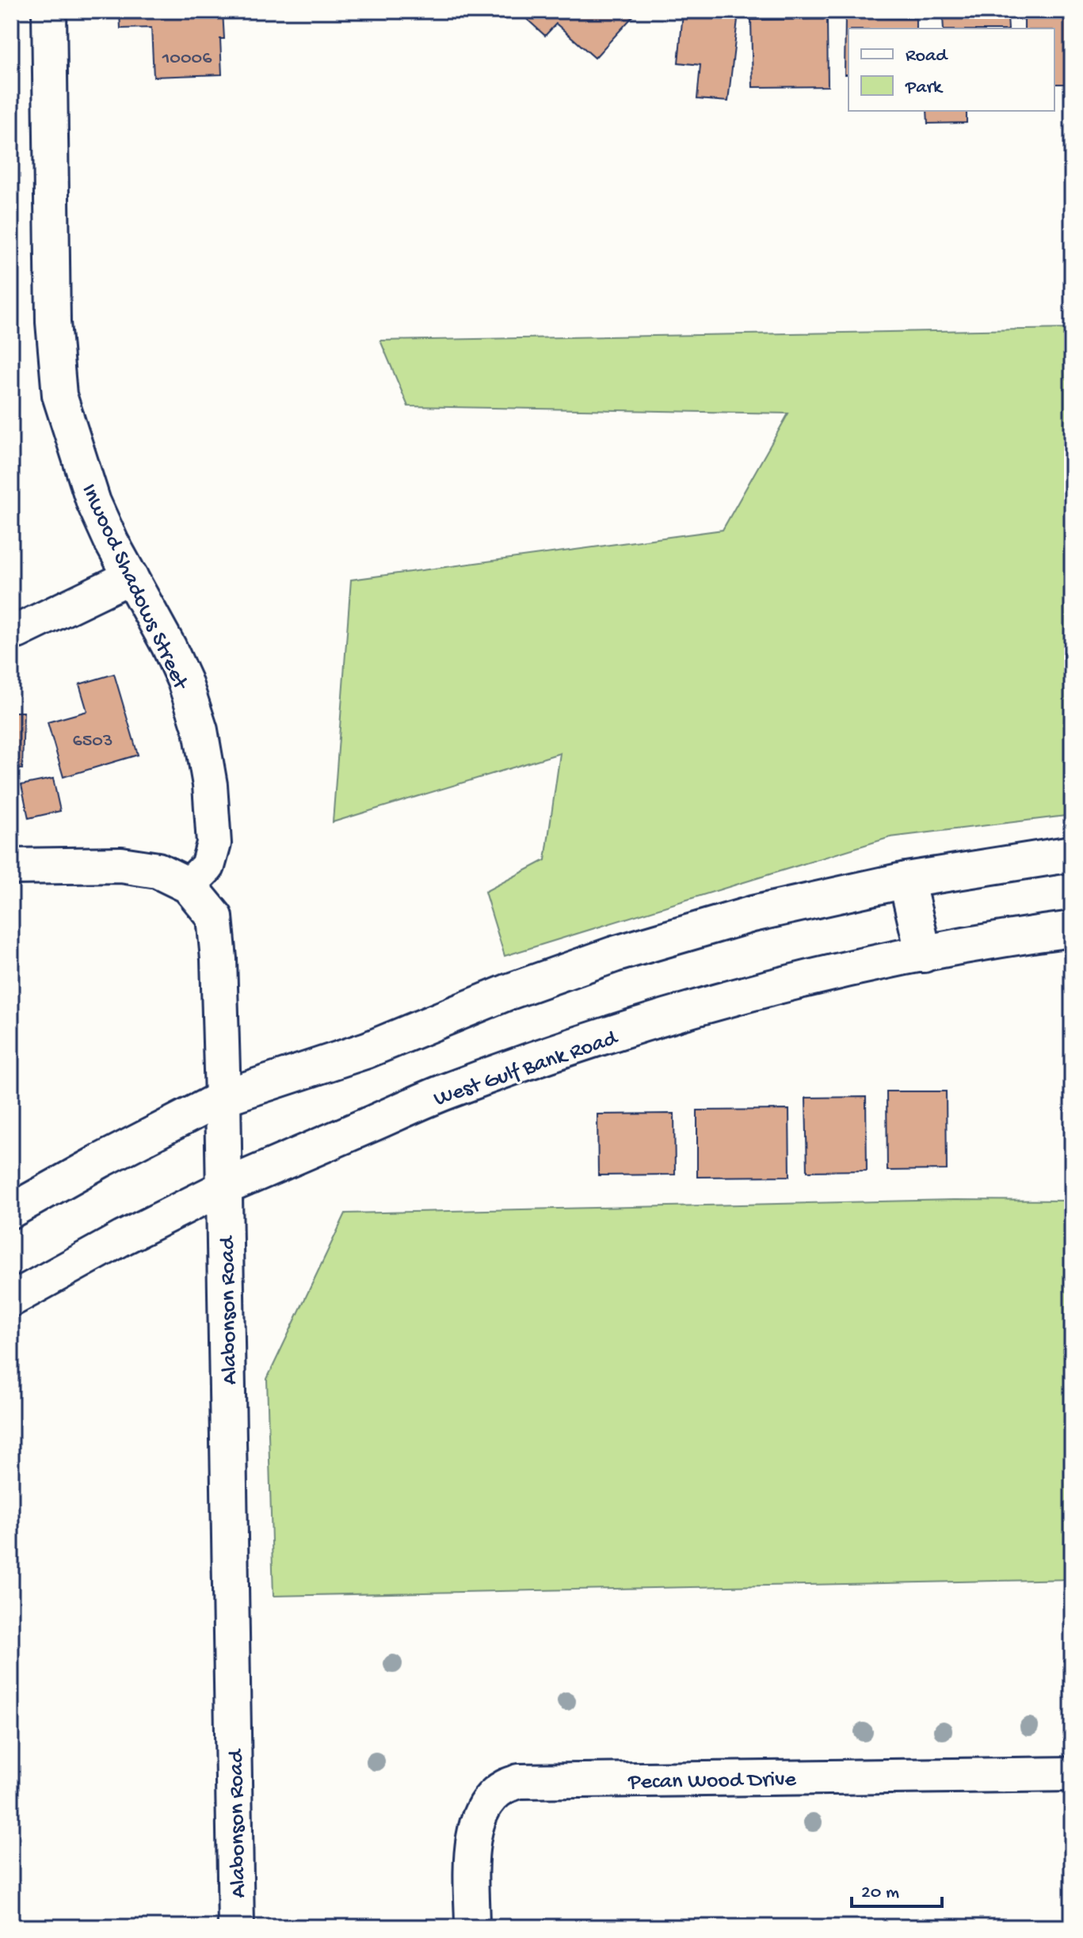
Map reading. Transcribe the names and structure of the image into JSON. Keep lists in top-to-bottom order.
{
  "streets": {
    "street": [
      "Inwood Shadows Street",
      "West Gulf Bank Road",
      "Alabonson Road",
      "Pecan Wood Drive"
    ]
  },
  "crossings": [
    ["Inwood Shadows Street", "Alabonson Road"],
    ["West Gulf Bank Road", "Alabonson Road"]
  ],
  "house_numbers": ["10006", "6503"],
  "legend": ["Road", "Park"],
  "scale_bar": "20 m"
}
